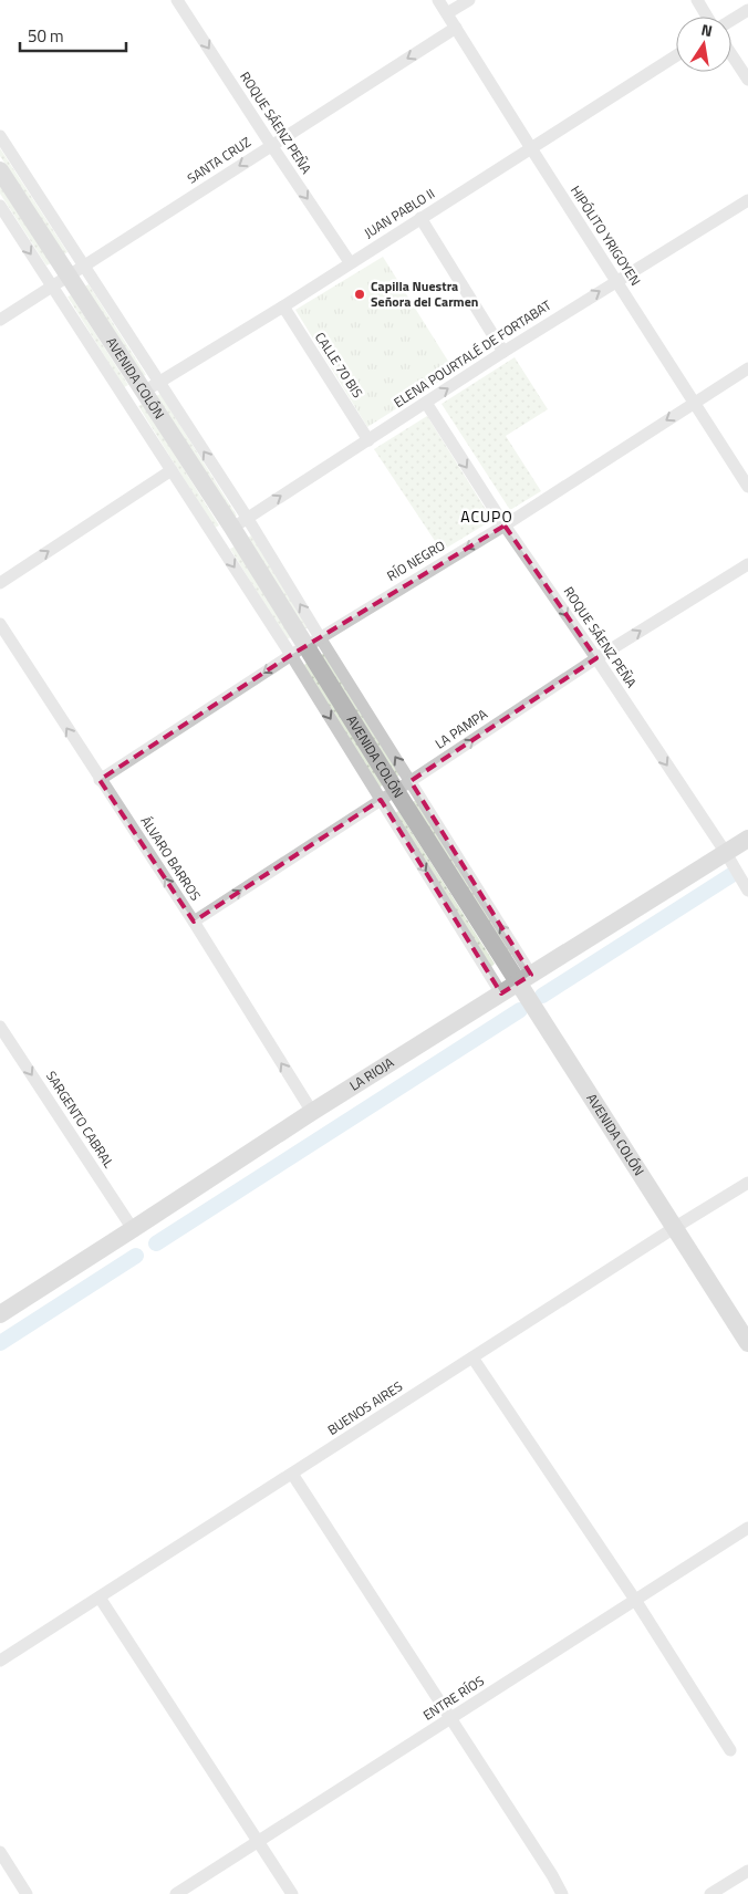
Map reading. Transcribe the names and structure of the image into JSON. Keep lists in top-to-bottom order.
{
  "streets": {
    "main road": ["AVENIDA COLÓN", "LA RIOJA"],
    "street": [
      "ROQUE SÁENZ PEÑA",
      "SANTA CRUZ",
      "JUAN PABLO II",
      "HIPÓLITO YRIGOYEN",
      "ELENA POURTALÉ DE FORTABAT",
      "CALLE 70 BIS",
      "RÍO NEGRO",
      "LA PAMPA",
      "ÁLVARO BARROS",
      "SARGENTO CABRAL",
      "BUENOS AIRES",
      "ENTRE RÍOS"
    ]
  },
  "crossings": [
    ["ROQUE SÁENZ PEÑA", "SANTA CRUZ"],
    ["ROQUE SÁENZ PEÑA", "JUAN PABLO II"],
    ["ROQUE SÁENZ PEÑA", "ELENA POURTALÉ DE FORTABAT"],
    ["ROQUE SÁENZ PEÑA", "RÍO NEGRO"],
    ["ROQUE SÁENZ PEÑA", "LA PAMPA"],
    ["ROQUE SÁENZ PEÑA", "LA RIOJA"],
    ["SANTA CRUZ", "HIPÓLITO YRIGOYEN"],
    ["SANTA CRUZ", "AVENIDA COLÓN"],
    ["JUAN PABLO II", "HIPÓLITO YRIGOYEN"],
    ["JUAN PABLO II", "CALLE 70 BIS"],
    ["JUAN PABLO II", "AVENIDA COLÓN"],
    ["HIPÓLITO YRIGOYEN", "ELENA POURTALÉ DE FORTABAT"],
    ["HIPÓLITO YRIGOYEN", "RÍO NEGRO"],
    ["ELENA POURTALÉ DE FORTABAT", "CALLE 70 BIS"],
    ["ELENA POURTALÉ DE FORTABAT", "AVENIDA COLÓN"],
    ["AVENIDA COLÓN", "RÍO NEGRO"],
    ["AVENIDA COLÓN", "LA PAMPA"],
    ["AVENIDA COLÓN", "LA RIOJA"],
    ["AVENIDA COLÓN", "BUENOS AIRES"],
    ["RÍO NEGRO", "ÁLVARO BARROS"],
    ["LA PAMPA", "ÁLVARO BARROS"],
    ["ÁLVARO BARROS", "LA RIOJA"],
    ["LA RIOJA", "SARGENTO CABRAL"]
  ],
  "one_way": [
    "ROQUE SÁENZ PEÑA",
    "SANTA CRUZ",
    "ELENA POURTALÉ DE FORTABAT",
    "RÍO NEGRO",
    "LA PAMPA",
    "ÁLVARO BARROS",
    "SARGENTO CABRAL"
  ],
  "districts": ["ACUPO"],
  "places": ["Capilla Nuestra Señora del Carmen"],
  "scale_bar": "50 m",
  "north": "top"
}
